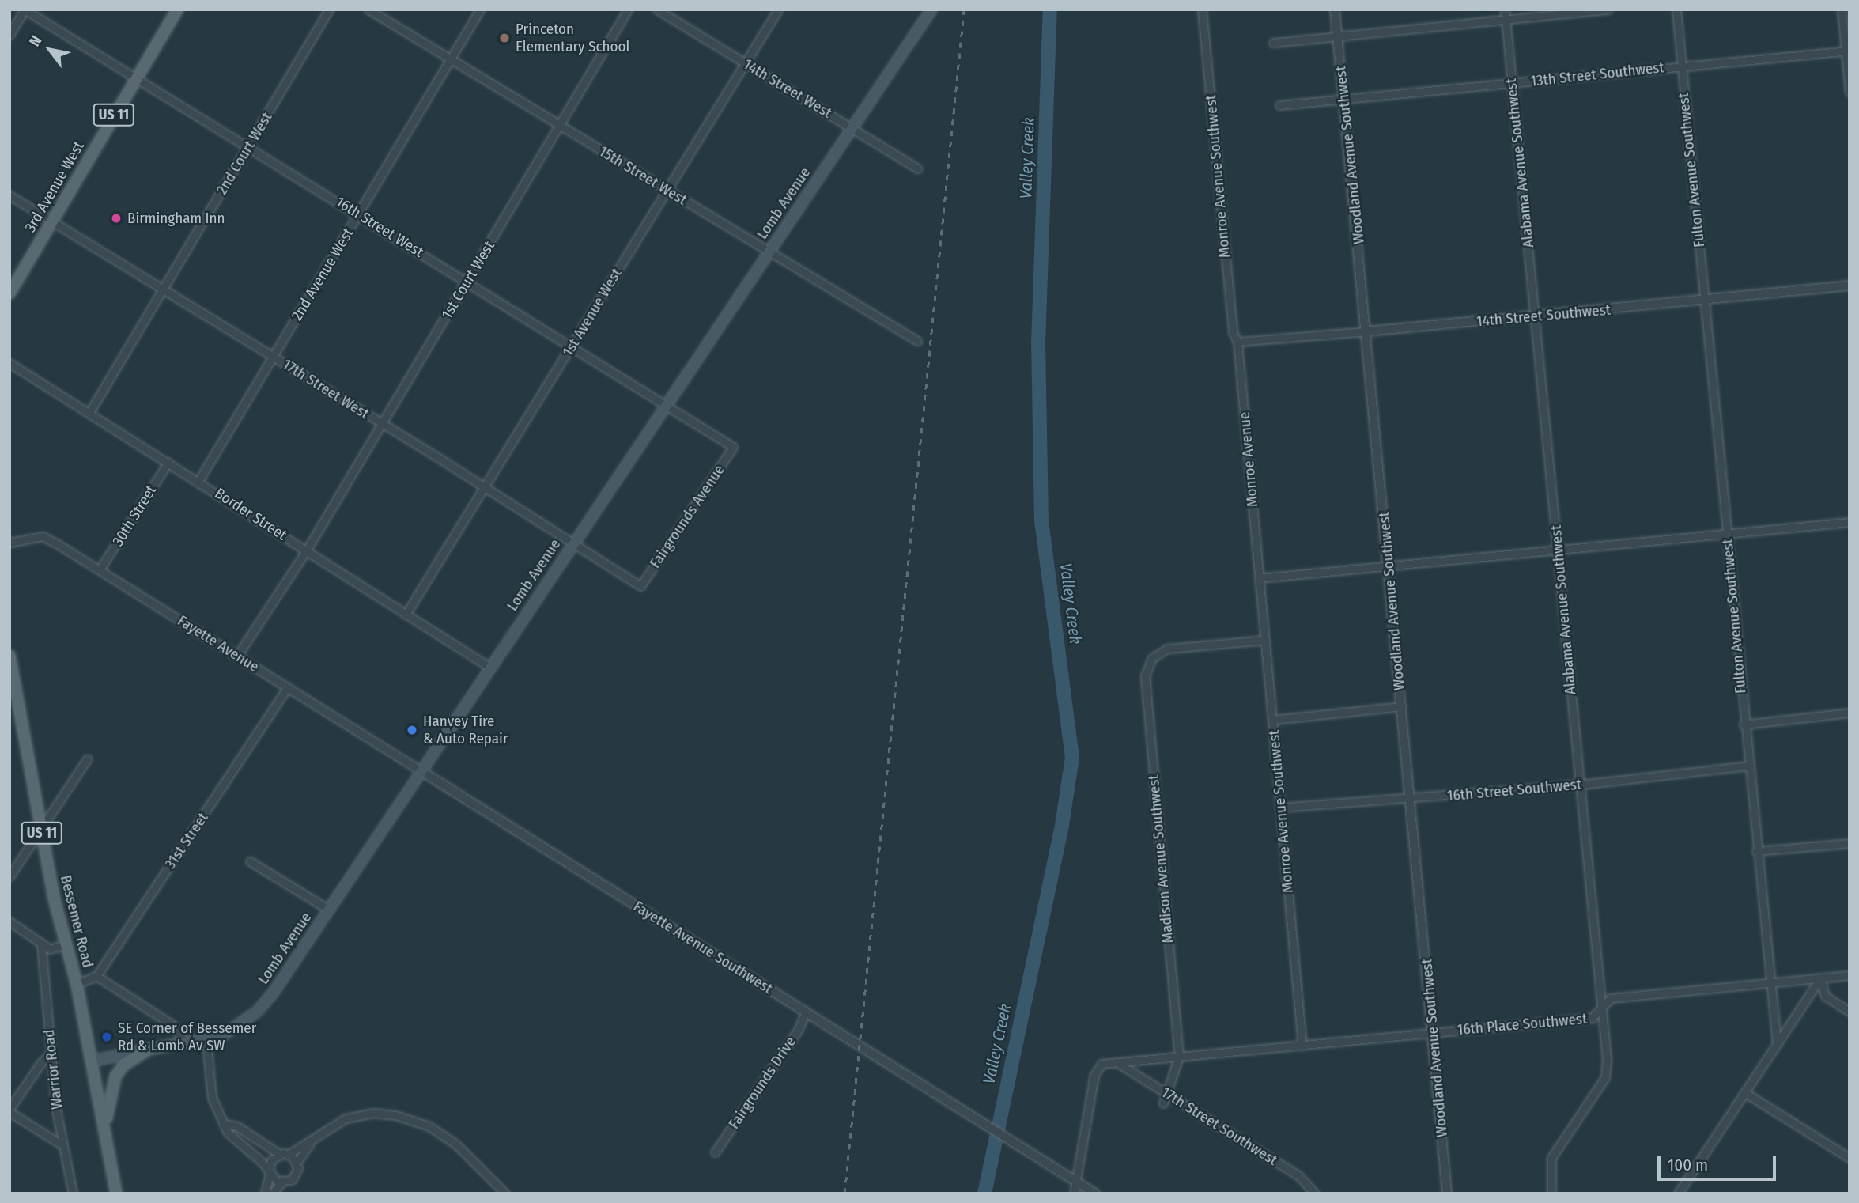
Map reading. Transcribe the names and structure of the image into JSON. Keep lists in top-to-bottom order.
{
  "streets": {
    "main road": [
      "US 11",
      "3rd Avenue West",
      "Lomb Avenue",
      "Bessemer Road"
    ],
    "street": [
      "13th Street Southwest",
      "14th Street West",
      "2nd Court West",
      "Woodland Avenue Southwest",
      "Alabama Avenue Southwest",
      "Fulton Avenue Southwest",
      "15th Street West",
      "Monroe Avenue Southwest",
      "16th Street West",
      "2nd Avenue West",
      "1st Court West",
      "1st Avenue West",
      "14th Street Southwest",
      "17th Street West",
      "Monroe Avenue",
      "Border Street",
      "30th Street",
      "Fairgrounds Avenue",
      "Fayette Avenue",
      "16th Street Southwest",
      "31st Street",
      "Madison Avenue Southwest",
      "Fayette Avenue Southwest",
      "16th Place Southwest",
      "Warrior Road",
      "Fairgrounds Drive",
      "17th Street Southwest"
    ]
  },
  "crossings": [
    ["13th Street Southwest", "Woodland Avenue Southwest"],
    ["13th Street Southwest", "Alabama Avenue Southwest"],
    ["13th Street Southwest", "Fulton Avenue Southwest"],
    ["14th Street West", "Lomb Avenue"],
    ["14th Street West", "1st Avenue West"],
    ["2nd Court West", "16th Street West"],
    ["2nd Court West", "17th Street West"],
    ["2nd Court West", "Border Street"],
    ["Woodland Avenue Southwest", "14th Street Southwest"],
    ["Woodland Avenue Southwest", "16th Street Southwest"],
    ["Woodland Avenue Southwest", "16th Place Southwest"],
    ["Alabama Avenue Southwest", "14th Street Southwest"],
    ["Alabama Avenue Southwest", "16th Street Southwest"],
    ["Alabama Avenue Southwest", "16th Place Southwest"],
    ["Fulton Avenue Southwest", "14th Street Southwest"],
    ["Fulton Avenue Southwest", "16th Street Southwest"],
    ["Fulton Avenue Southwest", "16th Place Southwest"],
    ["15th Street West", "Lomb Avenue"],
    ["15th Street West", "2nd Avenue West"],
    ["15th Street West", "1st Court West"],
    ["15th Street West", "1st Avenue West"],
    ["Monroe Avenue Southwest", "14th Street Southwest"],
    ["Monroe Avenue Southwest", "Monroe Avenue"],
    ["Monroe Avenue Southwest", "16th Street Southwest"],
    ["Monroe Avenue Southwest", "Madison Avenue Southwest"],
    ["Monroe Avenue Southwest", "16th Place Southwest"],
    ["3rd Avenue West", "16th Street West"],
    ["3rd Avenue West", "17th Street West"],
    ["Lomb Avenue", "16th Street West"],
    ["Lomb Avenue", "17th Street West"],
    ["Lomb Avenue", "Border Street"],
    ["Lomb Avenue", "Fayette Avenue"],
    ["Lomb Avenue", "Bessemer Road"],
    ["Lomb Avenue", "Fayette Avenue Southwest"],
    ["16th Street West", "2nd Avenue West"],
    ["16th Street West", "1st Court West"],
    ["16th Street West", "1st Avenue West"],
    ["16th Street West", "Fairgrounds Avenue"],
    ["2nd Avenue West", "17th Street West"],
    ["2nd Avenue West", "Border Street"],
    ["1st Court West", "17th Street West"],
    ["1st Court West", "Border Street"],
    ["1st Avenue West", "17th Street West"],
    ["1st Avenue West", "Border Street"],
    ["14th Street Southwest", "Monroe Avenue"],
    ["17th Street West", "Fairgrounds Avenue"],
    ["Border Street", "30th Street"],
    ["30th Street", "Fayette Avenue"],
    ["Fayette Avenue", "31st Street"],
    ["Fayette Avenue", "Fayette Avenue Southwest"],
    ["Madison Avenue Southwest", "16th Place Southwest"],
    ["Fayette Avenue Southwest", "Fairgrounds Drive"],
    ["16th Place Southwest", "17th Street Southwest"]
  ],
  "water": ["Valley Creek"],
  "places": [
    "Princeton Elementary School",
    "Birmingham Inn",
    "Hanvey Tire & Auto Repair",
    "SE Corner of Bessemer Rd & Lomb Av SW"
  ],
  "scale_bar": "100 m",
  "north": "top left"
}
